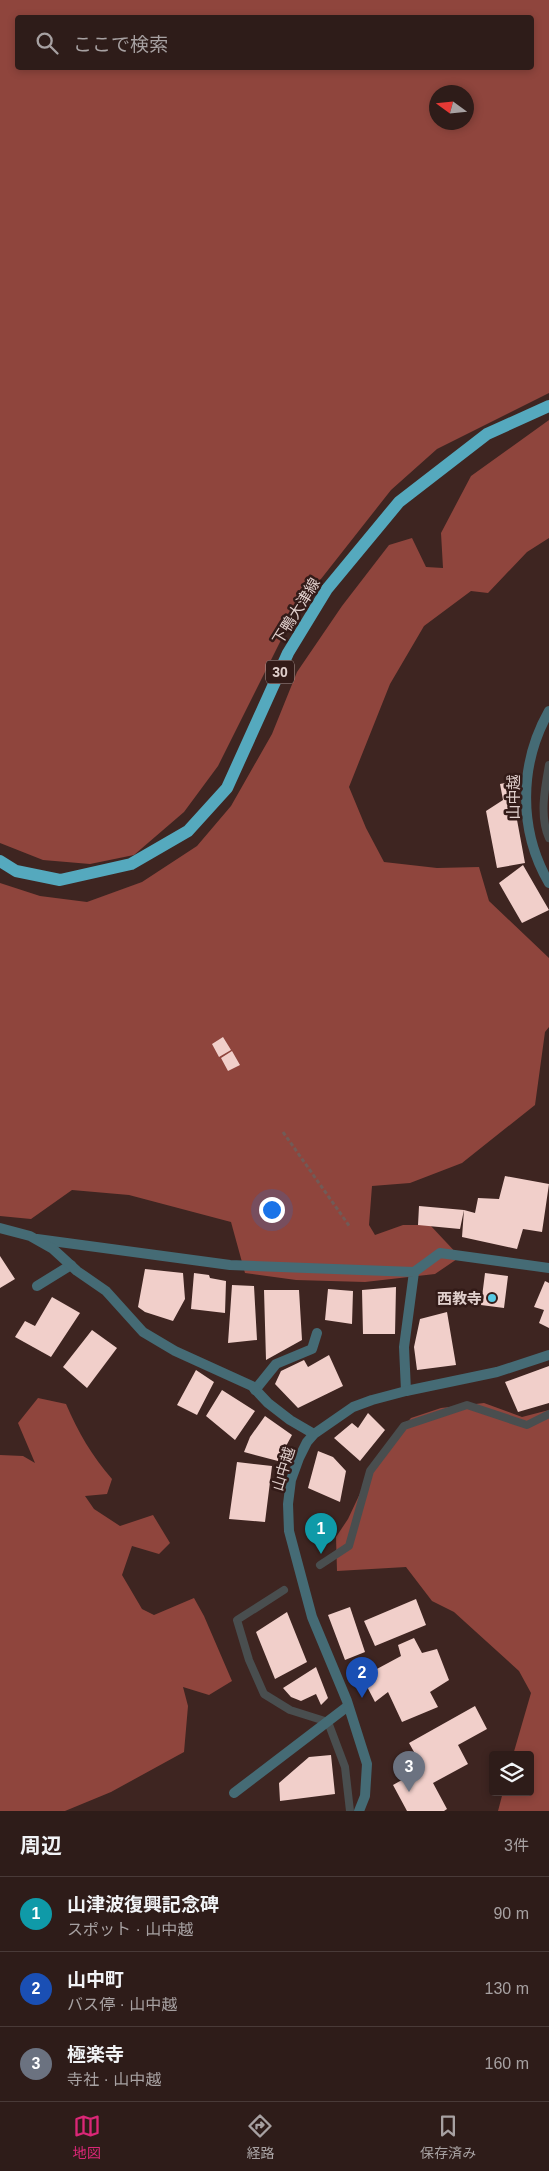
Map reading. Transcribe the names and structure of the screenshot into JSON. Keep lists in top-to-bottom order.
{
  "streets": {
    "main road": ["下鴨大津線", "30"],
    "street": ["山中越"]
  },
  "places": ["西教寺"],
  "north": "left",
  "page": {
    "search": "ここで検索",
    "pins": ["1", "2", "3"],
    "heading": ["周辺", "3件"],
    "list": [
      {
        "mark": "1",
        "name": "山津波復興記念碑",
        "note": "スポット · 山中越",
        "value": "90 m"
      },
      {
        "mark": "2",
        "name": "山中町",
        "note": "バス停 · 山中越",
        "value": "130 m"
      },
      {
        "mark": "3",
        "name": "極楽寺",
        "note": "寺社 · 山中越",
        "value": "160 m"
      }
    ],
    "nav": ["地図", "経路", "保存済み"]
  }
}
